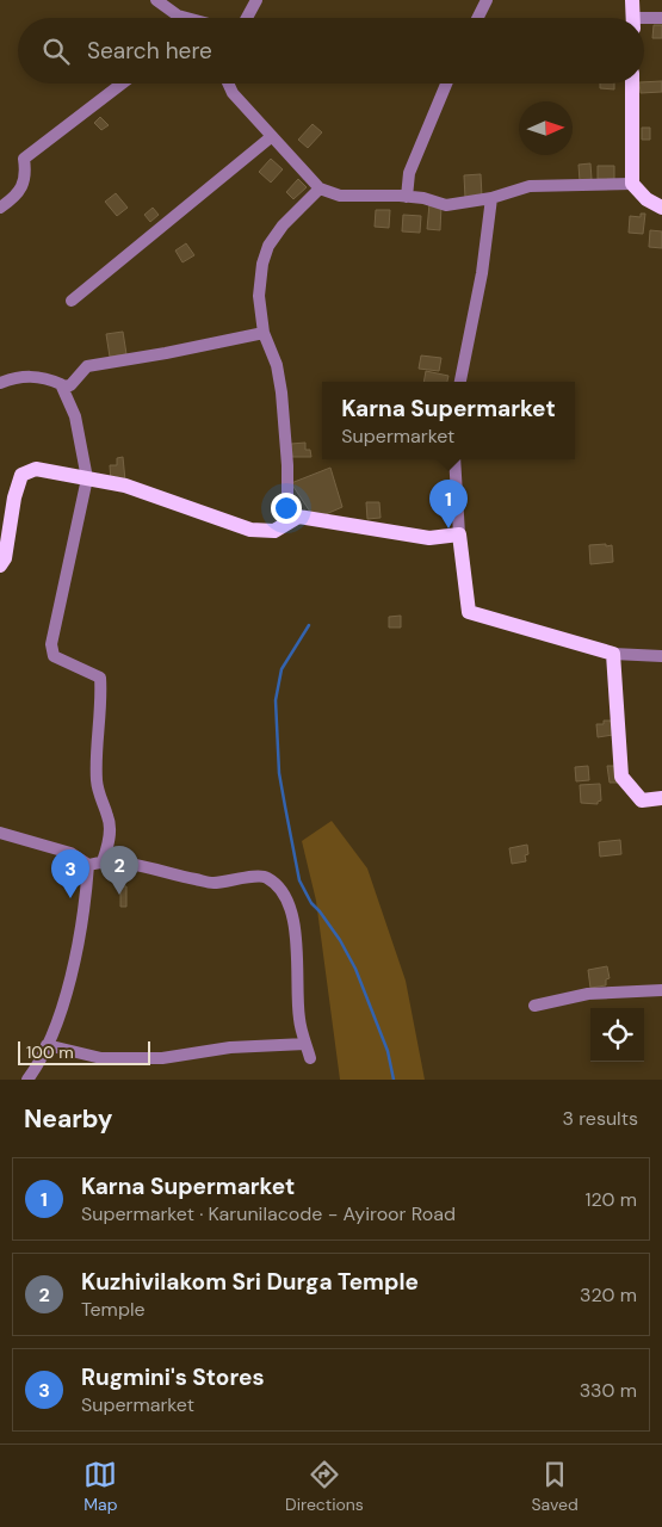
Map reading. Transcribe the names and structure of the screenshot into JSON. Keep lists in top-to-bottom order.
{
  "scale_bar": "100 m",
  "north": "right",
  "page": {
    "search": "Search here",
    "popup": ["Karna Supermarket", "Supermarket"],
    "pins": ["1", "2", "3"],
    "scale": "100 m",
    "heading": ["Nearby", "3 results"],
    "list": [
      {
        "mark": "1",
        "name": "Karna Supermarket",
        "note": "Supermarket · Karunilacode - Ayiroor Road",
        "value": "120 m"
      },
      {
        "mark": "2",
        "name": "Kuzhivilakom Sri Durga Temple",
        "note": "Temple",
        "value": "320 m"
      },
      {
        "mark": "3",
        "name": "Rugmini's Stores",
        "note": "Supermarket",
        "value": "330 m"
      }
    ],
    "nav": ["Map", "Directions", "Saved"]
  }
}
